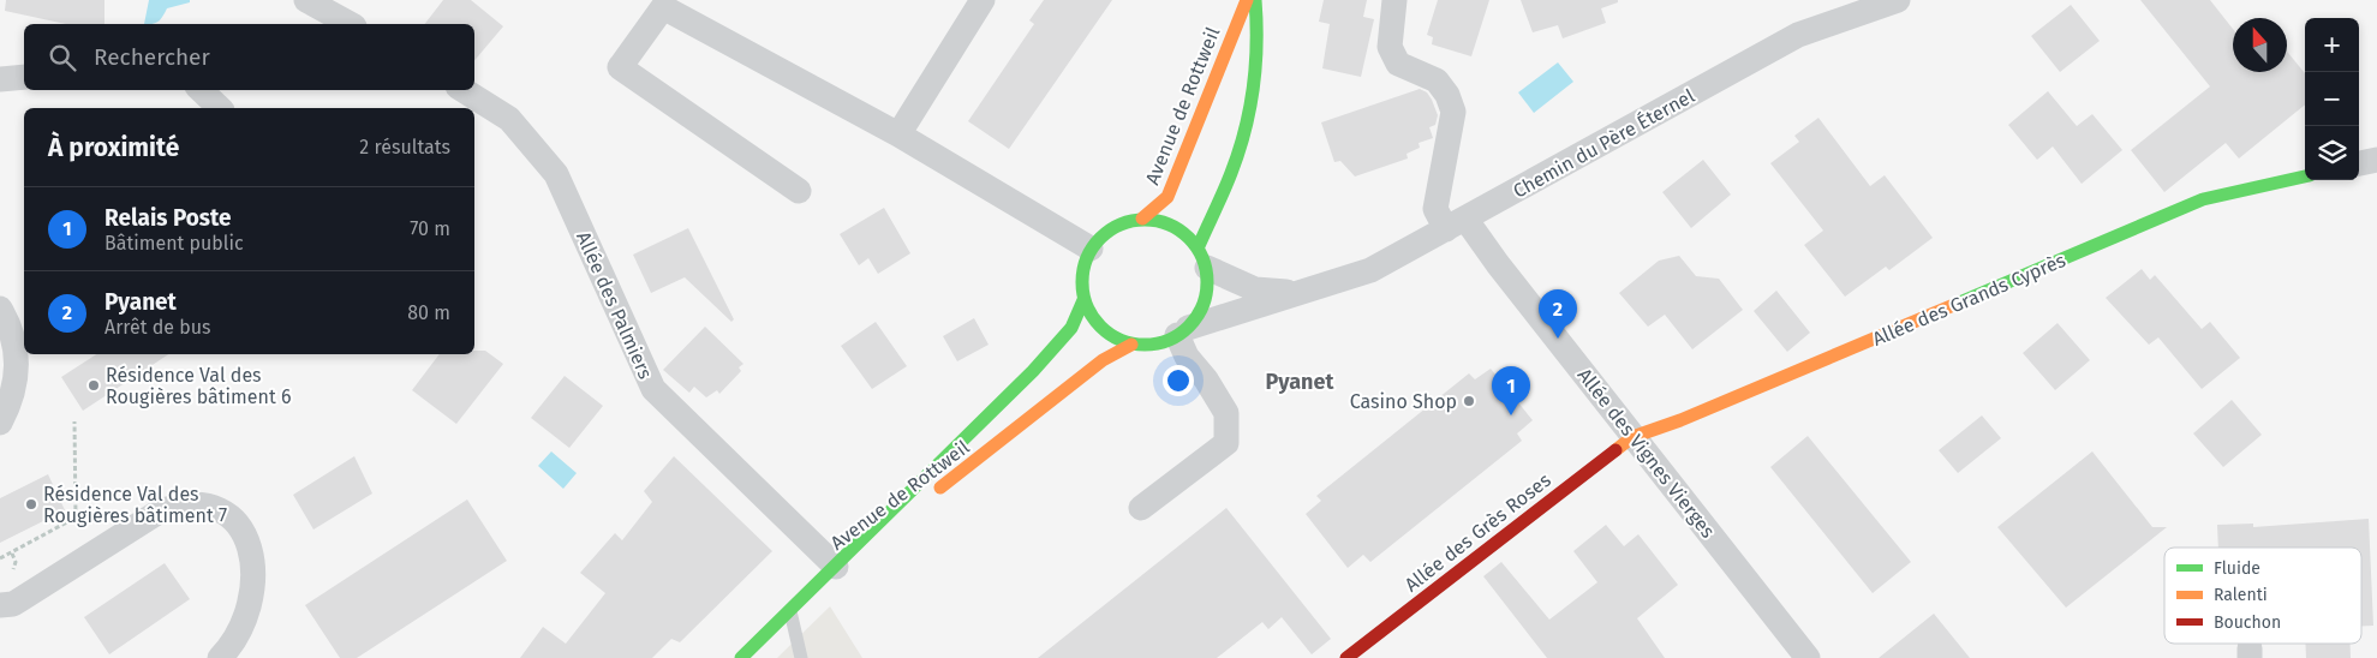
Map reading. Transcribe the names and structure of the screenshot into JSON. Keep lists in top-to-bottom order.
{
  "streets": {
    "main road": ["Avenue de Rottweil", "Allée des Grands Cyprès", "Allée des Grès Roses"],
    "street": ["Chemin du Père Éternel", "Allée des Palmiers", "Allée des Vignes Vierges"]
  },
  "crossings": [
    ["Avenue de Rottweil", "Chemin du Père Éternel"],
    ["Avenue de Rottweil", "Allée des Palmiers"],
    ["Chemin du Père Éternel", "Allée des Vignes Vierges"],
    ["Allée des Grands Cyprès", "Allée des Vignes Vierges"],
    ["Allée des Grands Cyprès", "Allée des Grès Roses"],
    ["Allée des Vignes Vierges", "Allée des Grès Roses"]
  ],
  "districts": ["Pyanet"],
  "places": ["Résidence Val des Rougières bâtiment 6", "Casino Shop", "Résidence Val des Rougières bâtiment 7"],
  "legend": ["Fluide", "Ralenti", "Bouchon"],
  "north": "top",
  "page": {
    "map_buttons": ["+", "−"],
    "search": "Rechercher",
    "heading": ["À proximité", "2 résultats"],
    "list": [
      {
        "mark": "1",
        "name": "Relais Poste",
        "note": "Bâtiment public",
        "value": "70 m"
      },
      {
        "mark": "2",
        "name": "Pyanet",
        "note": "Arrêt de bus",
        "value": "80 m"
      }
    ],
    "pins": ["2", "1"]
  }
}
